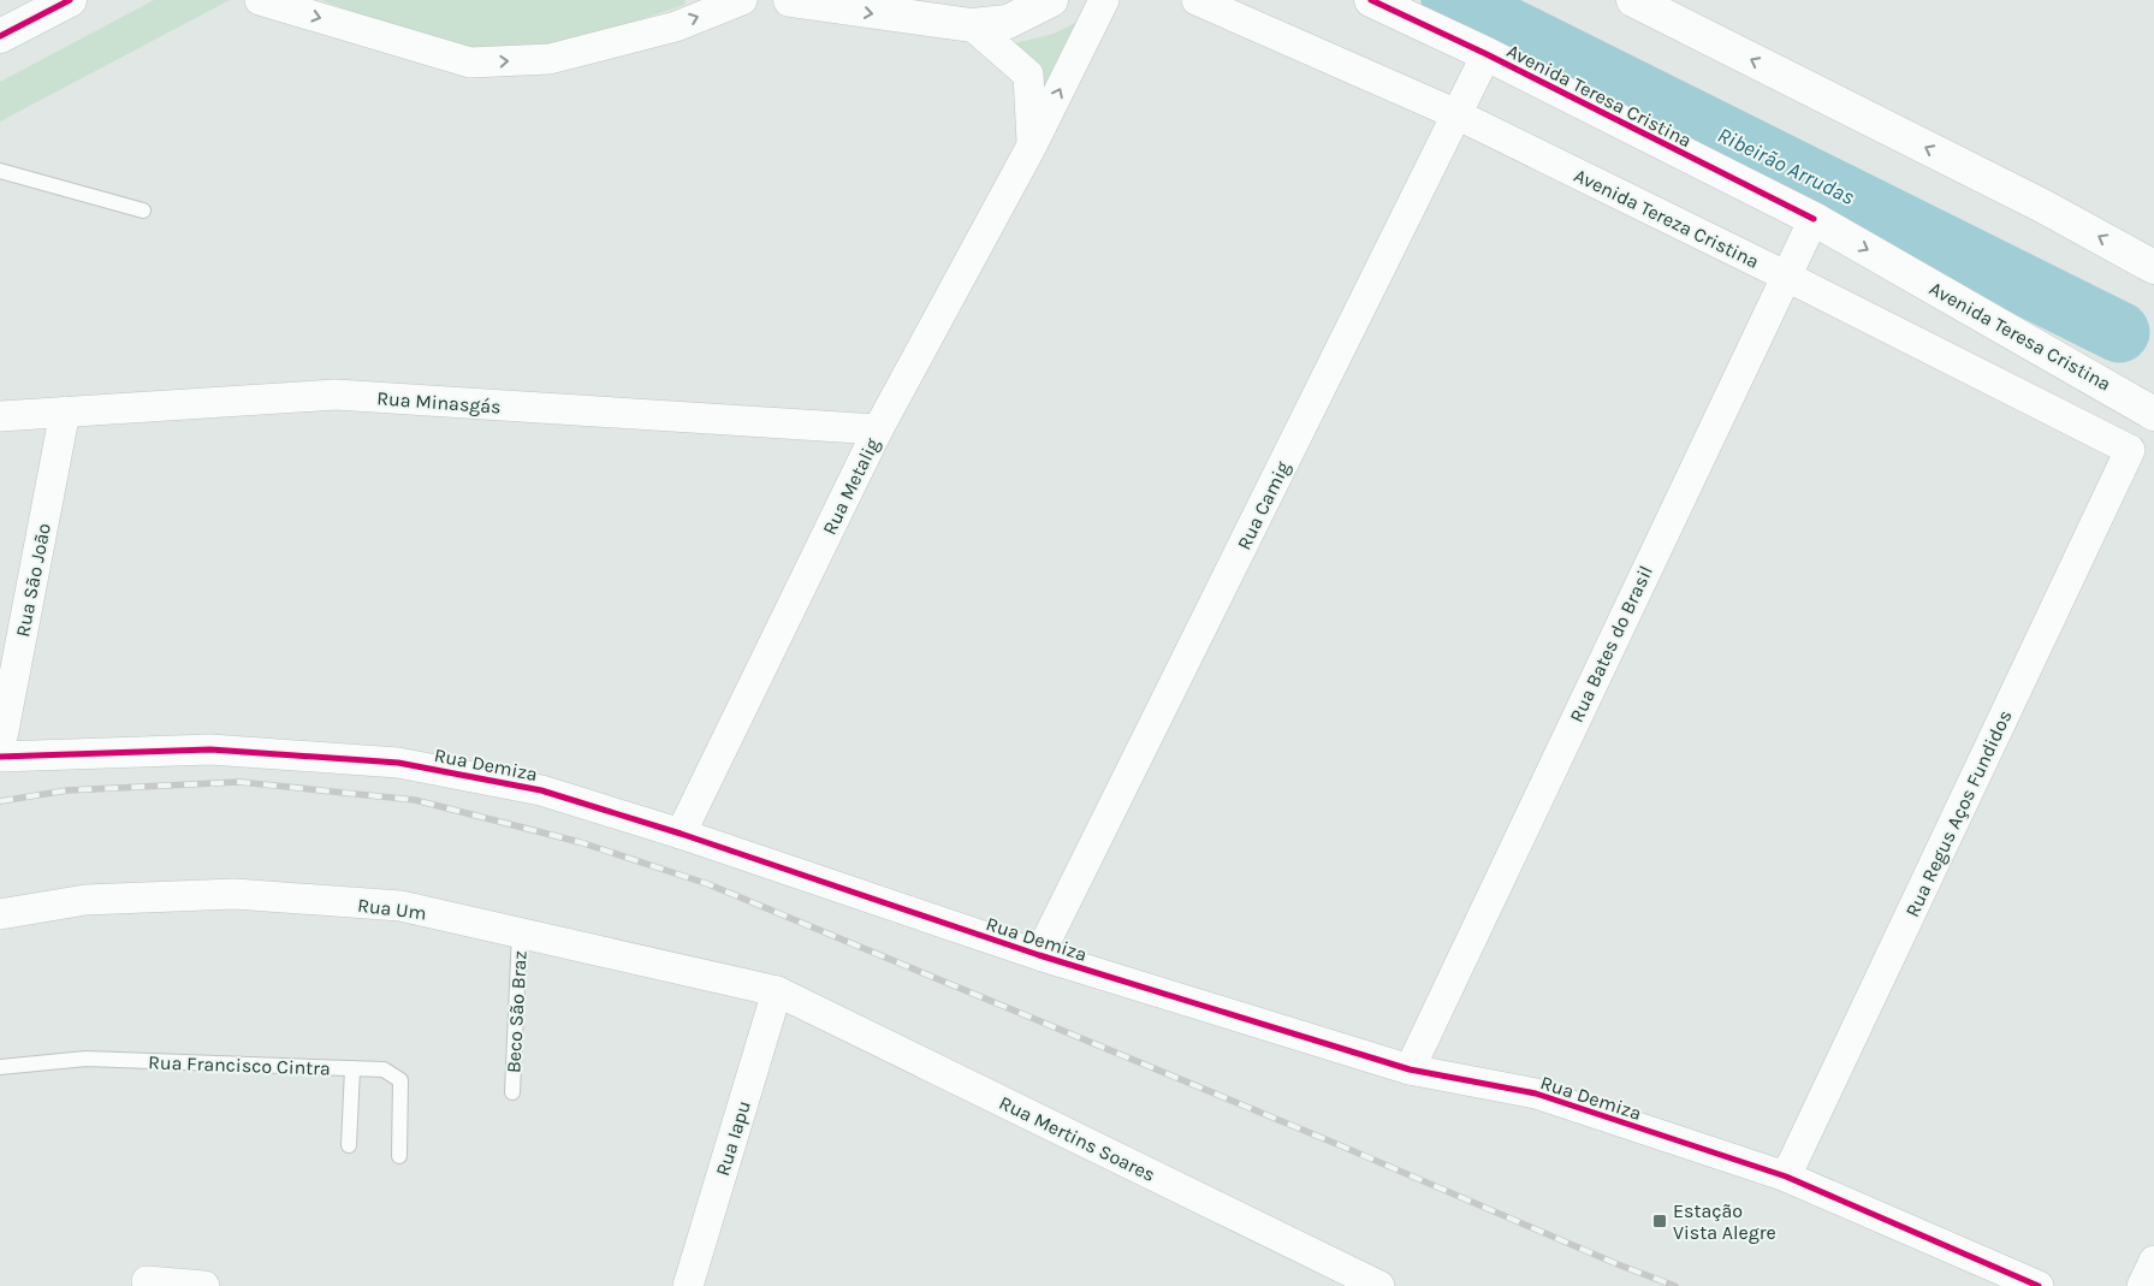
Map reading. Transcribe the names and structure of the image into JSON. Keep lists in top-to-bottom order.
{
  "streets": {
    "main road": ["Avenida Teresa Cristina"],
    "street": [
      "Avenida Tereza Cristina",
      "Rua Minasgás",
      "Rua Metalig",
      "Rua Camig",
      "Rua São João",
      "Rua Bates do Brasil",
      "Rua Demiza",
      "Rua Regus Aços Fundidos",
      "Rua Um",
      "Rua Iapu",
      "Rua Mertins Soares"
    ],
    "lane": ["Beco São Braz", "Rua Francisco Cintra"]
  },
  "crossings": [
    ["Avenida Teresa Cristina", "Rua Camig"],
    ["Avenida Teresa Cristina", "Rua Bates do Brasil"],
    ["Avenida Tereza Cristina", "Rua Camig"],
    ["Avenida Tereza Cristina", "Rua Bates do Brasil"],
    ["Avenida Tereza Cristina", "Rua Regus Aços Fundidos"],
    ["Rua Minasgás", "Rua Metalig"],
    ["Rua Minasgás", "Rua São João"],
    ["Rua Metalig", "Rua Demiza"],
    ["Rua Camig", "Rua Demiza"],
    ["Rua Bates do Brasil", "Rua Demiza"],
    ["Rua Demiza", "Rua Regus Aços Fundidos"],
    ["Rua Um", "Beco São Braz"],
    ["Rua Um", "Rua Iapu"],
    ["Rua Um", "Rua Mertins Soares"],
    ["Rua Iapu", "Rua Mertins Soares"]
  ],
  "water": ["Ribeirão Arrudas"],
  "places": {
    "transit": ["Estação Vista Alegre"]
  }
}
